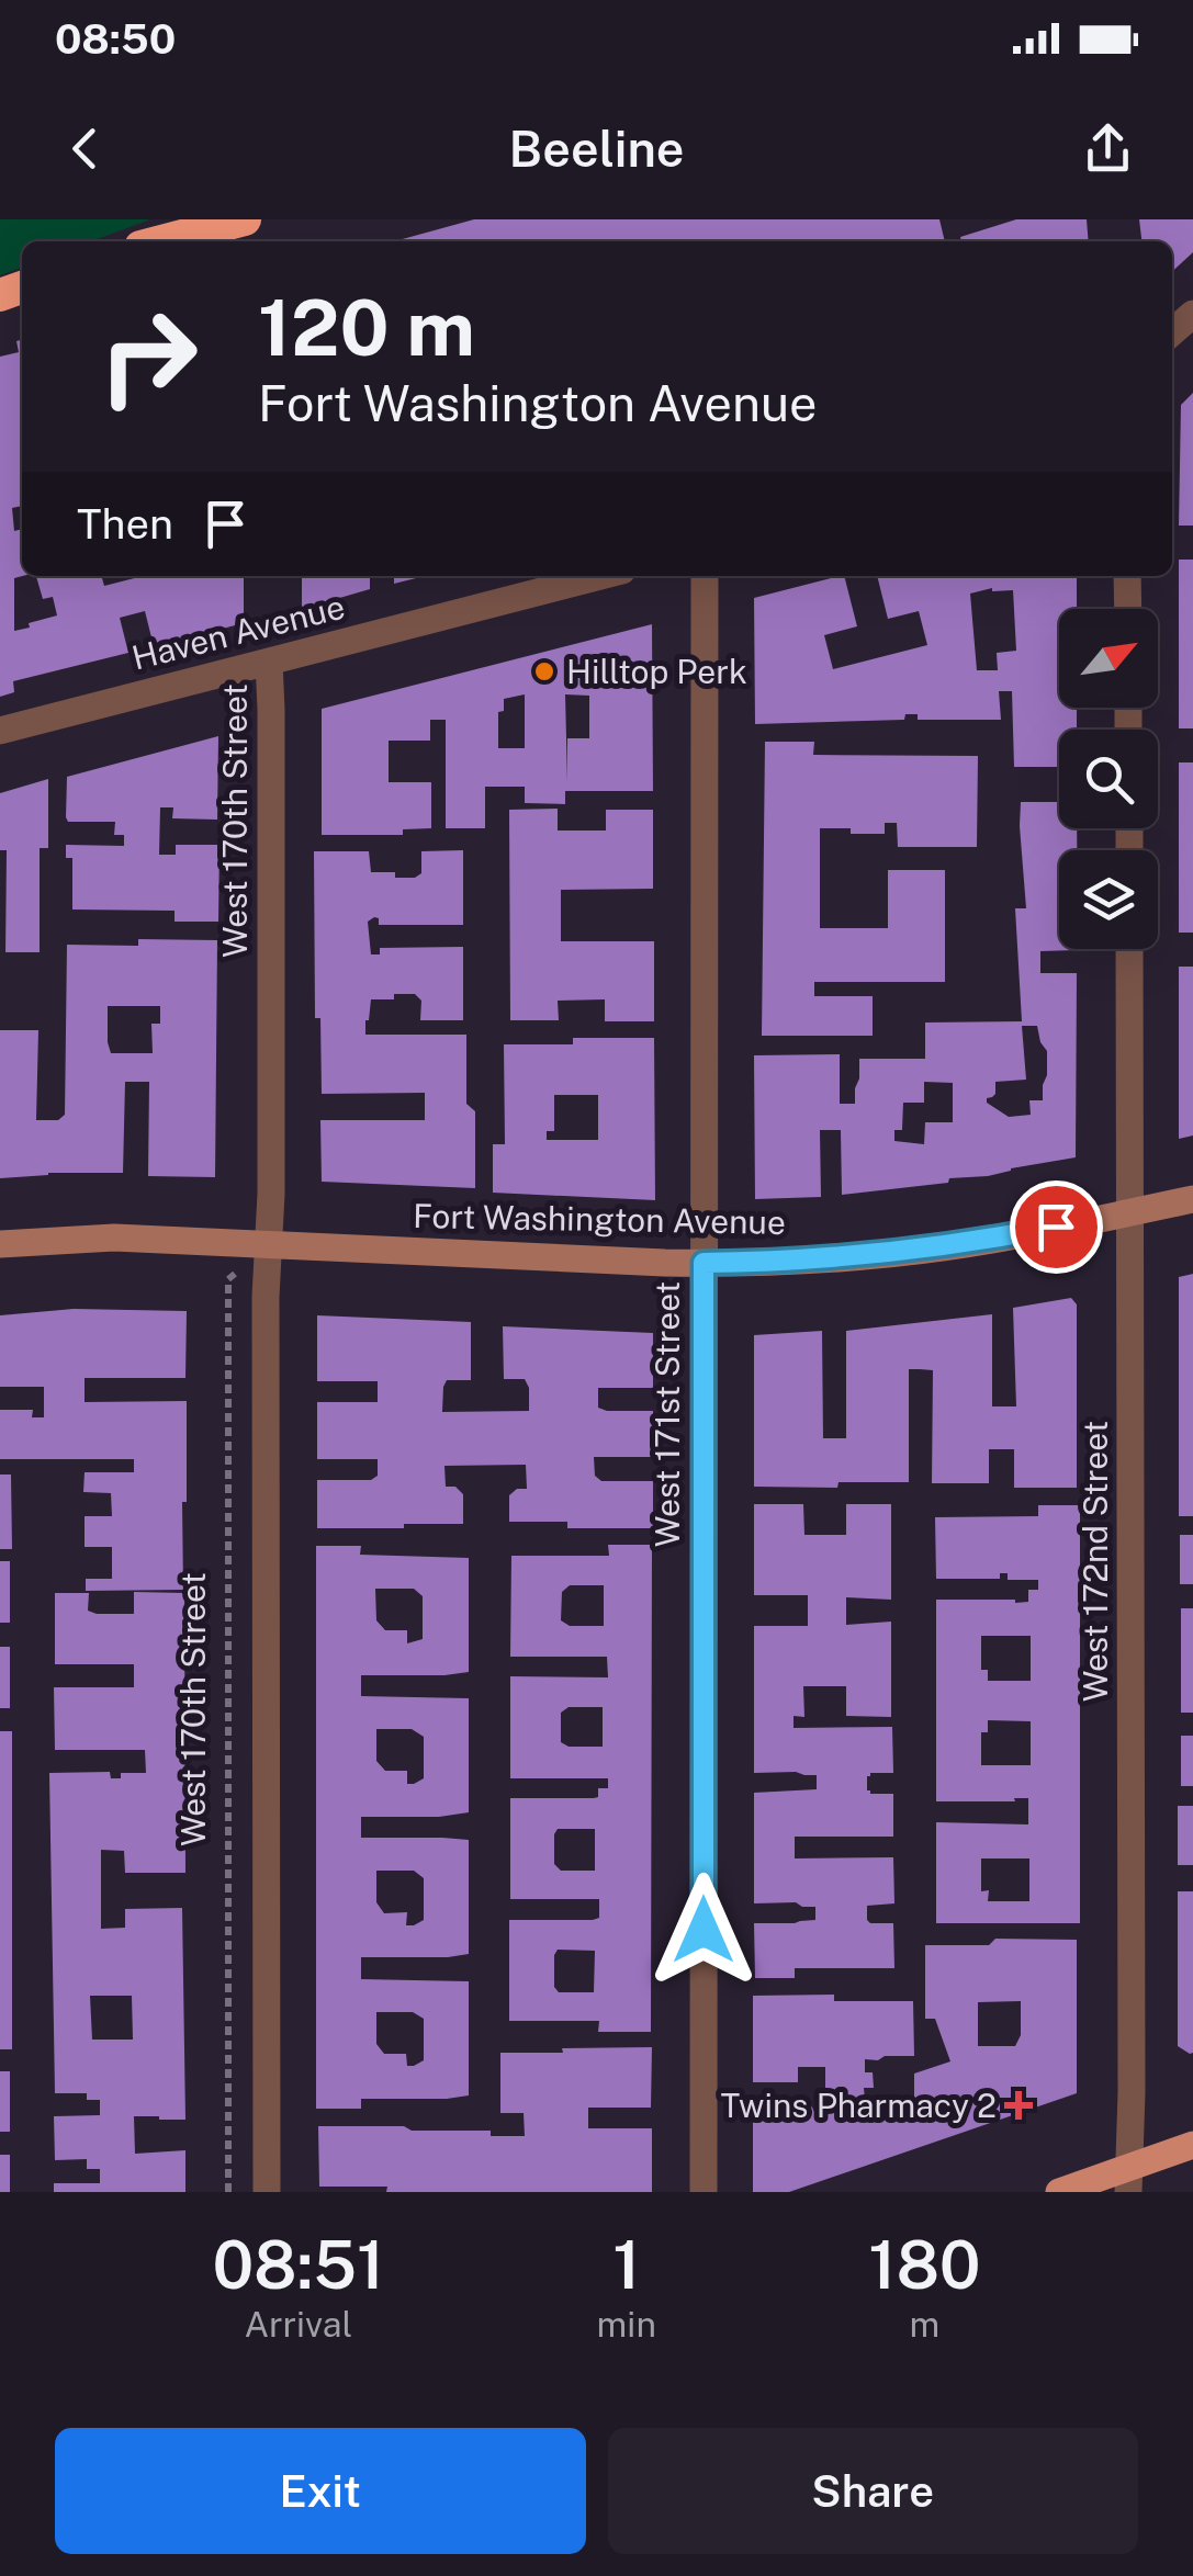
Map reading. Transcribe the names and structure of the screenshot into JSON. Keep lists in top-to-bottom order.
{
  "streets": {
    "main road": ["Fort Washington Avenue"],
    "street": [
      "Haven Avenue",
      "West 170th Street",
      "West 171st Street",
      "West 172nd Street"
    ]
  },
  "crossings": [
    ["Haven Avenue", "West 170th Street"],
    ["West 170th Street", "Fort Washington Avenue"],
    ["Fort Washington Avenue", "West 171st Street"],
    ["Fort Washington Avenue", "West 172nd Street"]
  ],
  "places": {
    "other": ["Hilltop Perk"],
    "health": ["Twins Pharmacy 2"]
  },
  "north": "top right",
  "page": {
    "status": "08:50",
    "header": "Beeline",
    "turn": ["120 m", "Fort Washington Avenue"],
    "then": "Then",
    "eta": [
      "08:51",
      "Arrival",
      "1",
      "min",
      "180",
      "m"
    ],
    "buttons": ["Exit", "Share"]
  }
}
